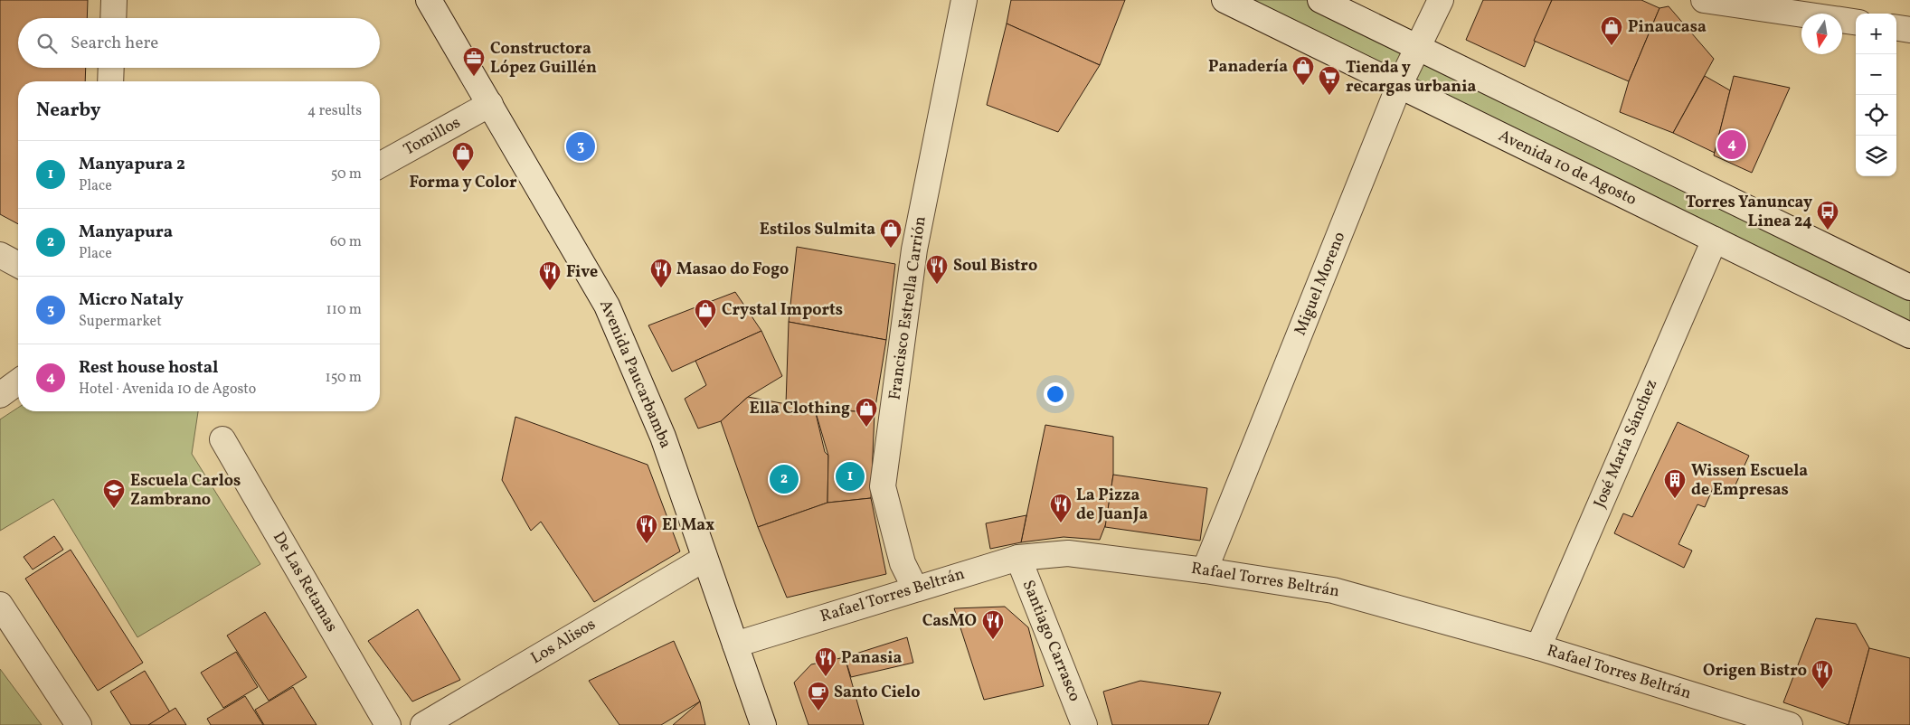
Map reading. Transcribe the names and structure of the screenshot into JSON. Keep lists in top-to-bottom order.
{
  "streets": {
    "street": [
      "Tomillos",
      "Avenida 10 de Agosto",
      "Miguel Moreno",
      "Francisco Estrella Carrión",
      "Avenida Paucarbamba",
      "José María Sánchez",
      "Rafael Torres Beltrán",
      "De Las Retamas",
      "Santiago Carrasco",
      "Los Alisos"
    ]
  },
  "crossings": [
    ["Tomillos", "Avenida Paucarbamba"],
    ["Avenida 10 de Agosto", "Miguel Moreno"],
    ["Avenida 10 de Agosto", "José María Sánchez"],
    ["Miguel Moreno", "Rafael Torres Beltrán"],
    ["Francisco Estrella Carrión", "Rafael Torres Beltrán"],
    ["Avenida Paucarbamba", "Rafael Torres Beltrán"],
    ["Avenida Paucarbamba", "Los Alisos"],
    ["José María Sánchez", "Rafael Torres Beltrán"],
    ["Rafael Torres Beltrán", "Santiago Carrasco"]
  ],
  "places": {
    "shop": [
      "Pinaucasa",
      "Panadería",
      "Forma y Color",
      "Estilos Sulmita",
      "Crystal Imports",
      "Ella Clothing"
    ],
    "office": ["Constructora López Guillén"],
    "supermarket": ["Tienda y recargas urbania"],
    "bus stop": ["Torres Yanuncay Linea 24"],
    "restaurant": [
      "Soul Bistro",
      "Masao do Fogo",
      "Five",
      "La Pizza de JuanJa",
      "El Max",
      "CasMO",
      "Panasia",
      "Origen Bistro"
    ],
    "building": ["Wissen Escuela de Empresas"],
    "school or university": ["Escuela Carlos Zambrano"],
    "cafe": ["Santo Cielo"]
  },
  "north": "bottom",
  "page": {
    "map_buttons": ["+", "−"],
    "search": "Search here",
    "heading": ["Nearby", "4 results"],
    "pins": [
      "4",
      "3",
      "1",
      "2"
    ],
    "list": [
      {
        "mark": "1",
        "name": "Manyapura 2",
        "note": "Place",
        "value": "50 m"
      },
      {
        "mark": "2",
        "name": "Manyapura",
        "note": "Place",
        "value": "60 m"
      },
      {
        "mark": "3",
        "name": "Micro Nataly",
        "note": "Supermarket",
        "value": "110 m"
      },
      {
        "mark": "4",
        "name": "Rest house hostal",
        "note": "Hotel · Avenida 10 de Agosto",
        "value": "150 m"
      }
    ]
  }
}
